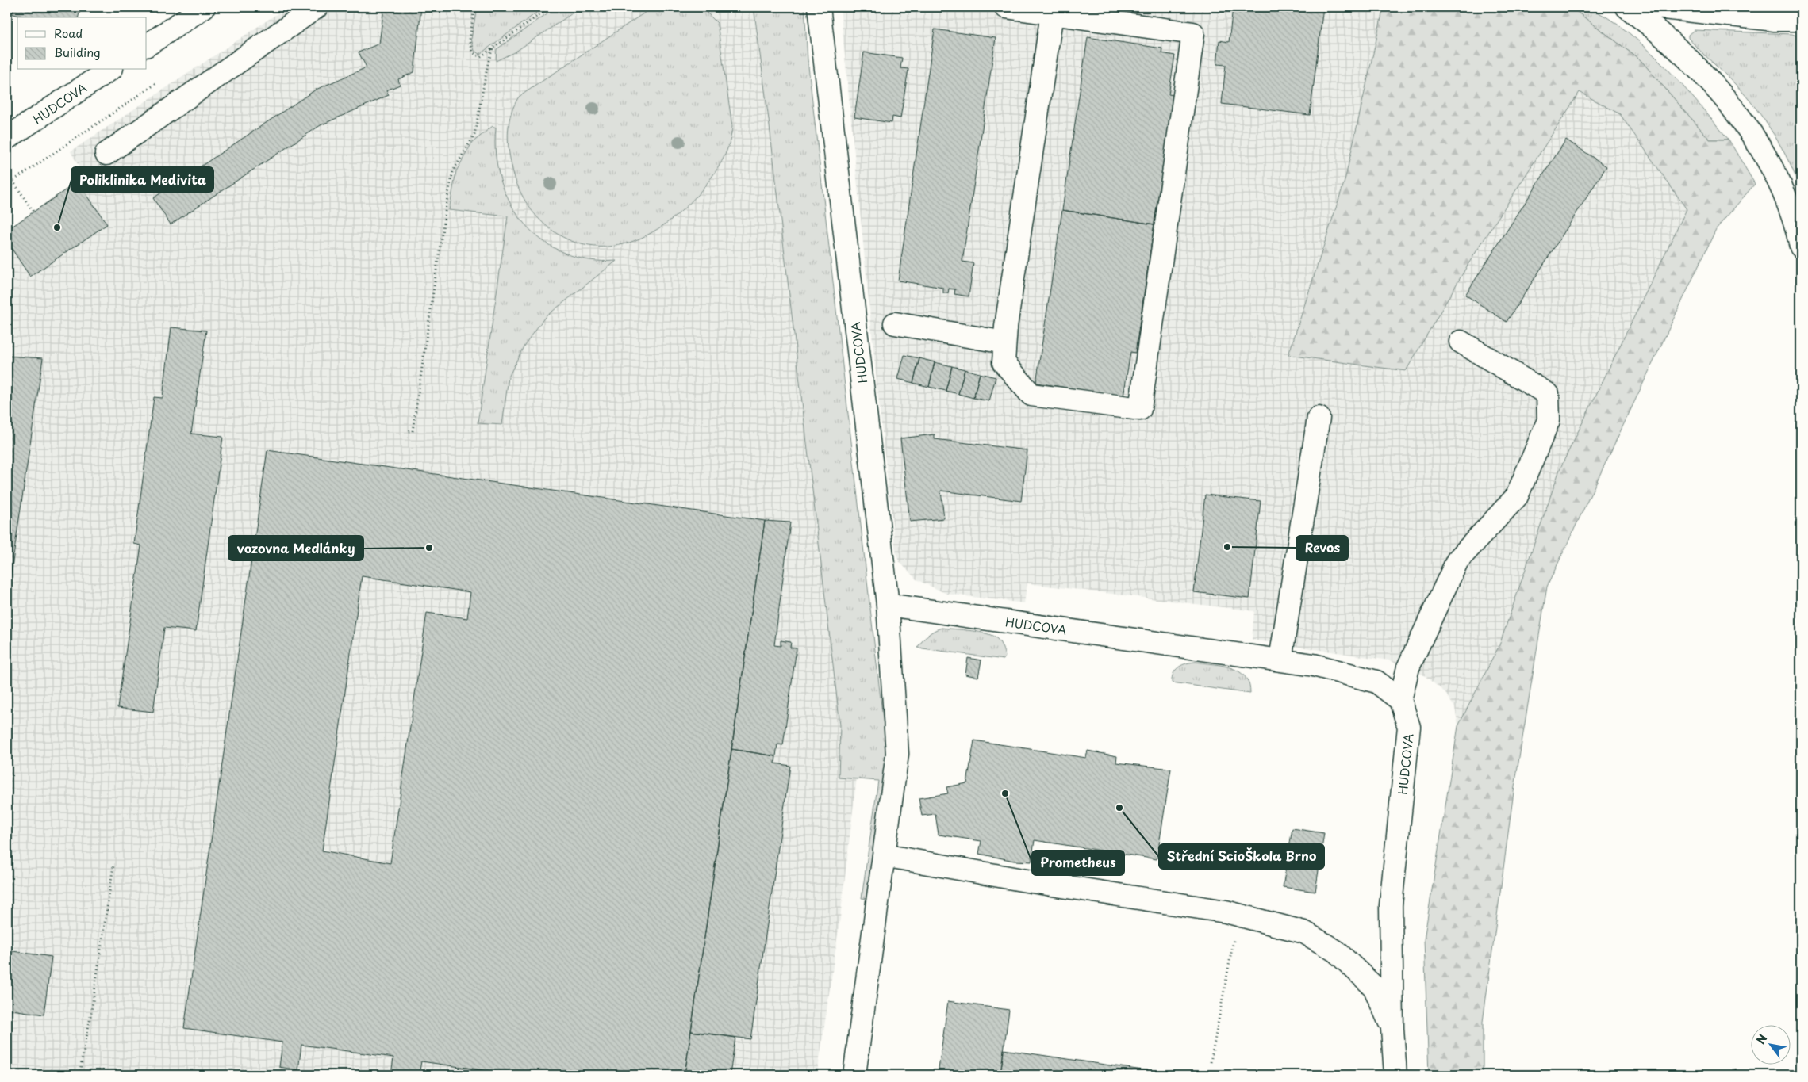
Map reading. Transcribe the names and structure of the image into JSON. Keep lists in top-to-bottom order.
{
  "streets": {
    "main road": ["HUDCOVA"]
  },
  "places": [
    "Poliklinika Medivita",
    "Revos",
    "vozovna Medlánky",
    "Prometheus",
    "Střední ScioŠkola Brno"
  ],
  "legend": ["Road", "Building"],
  "north": "top left"
}
